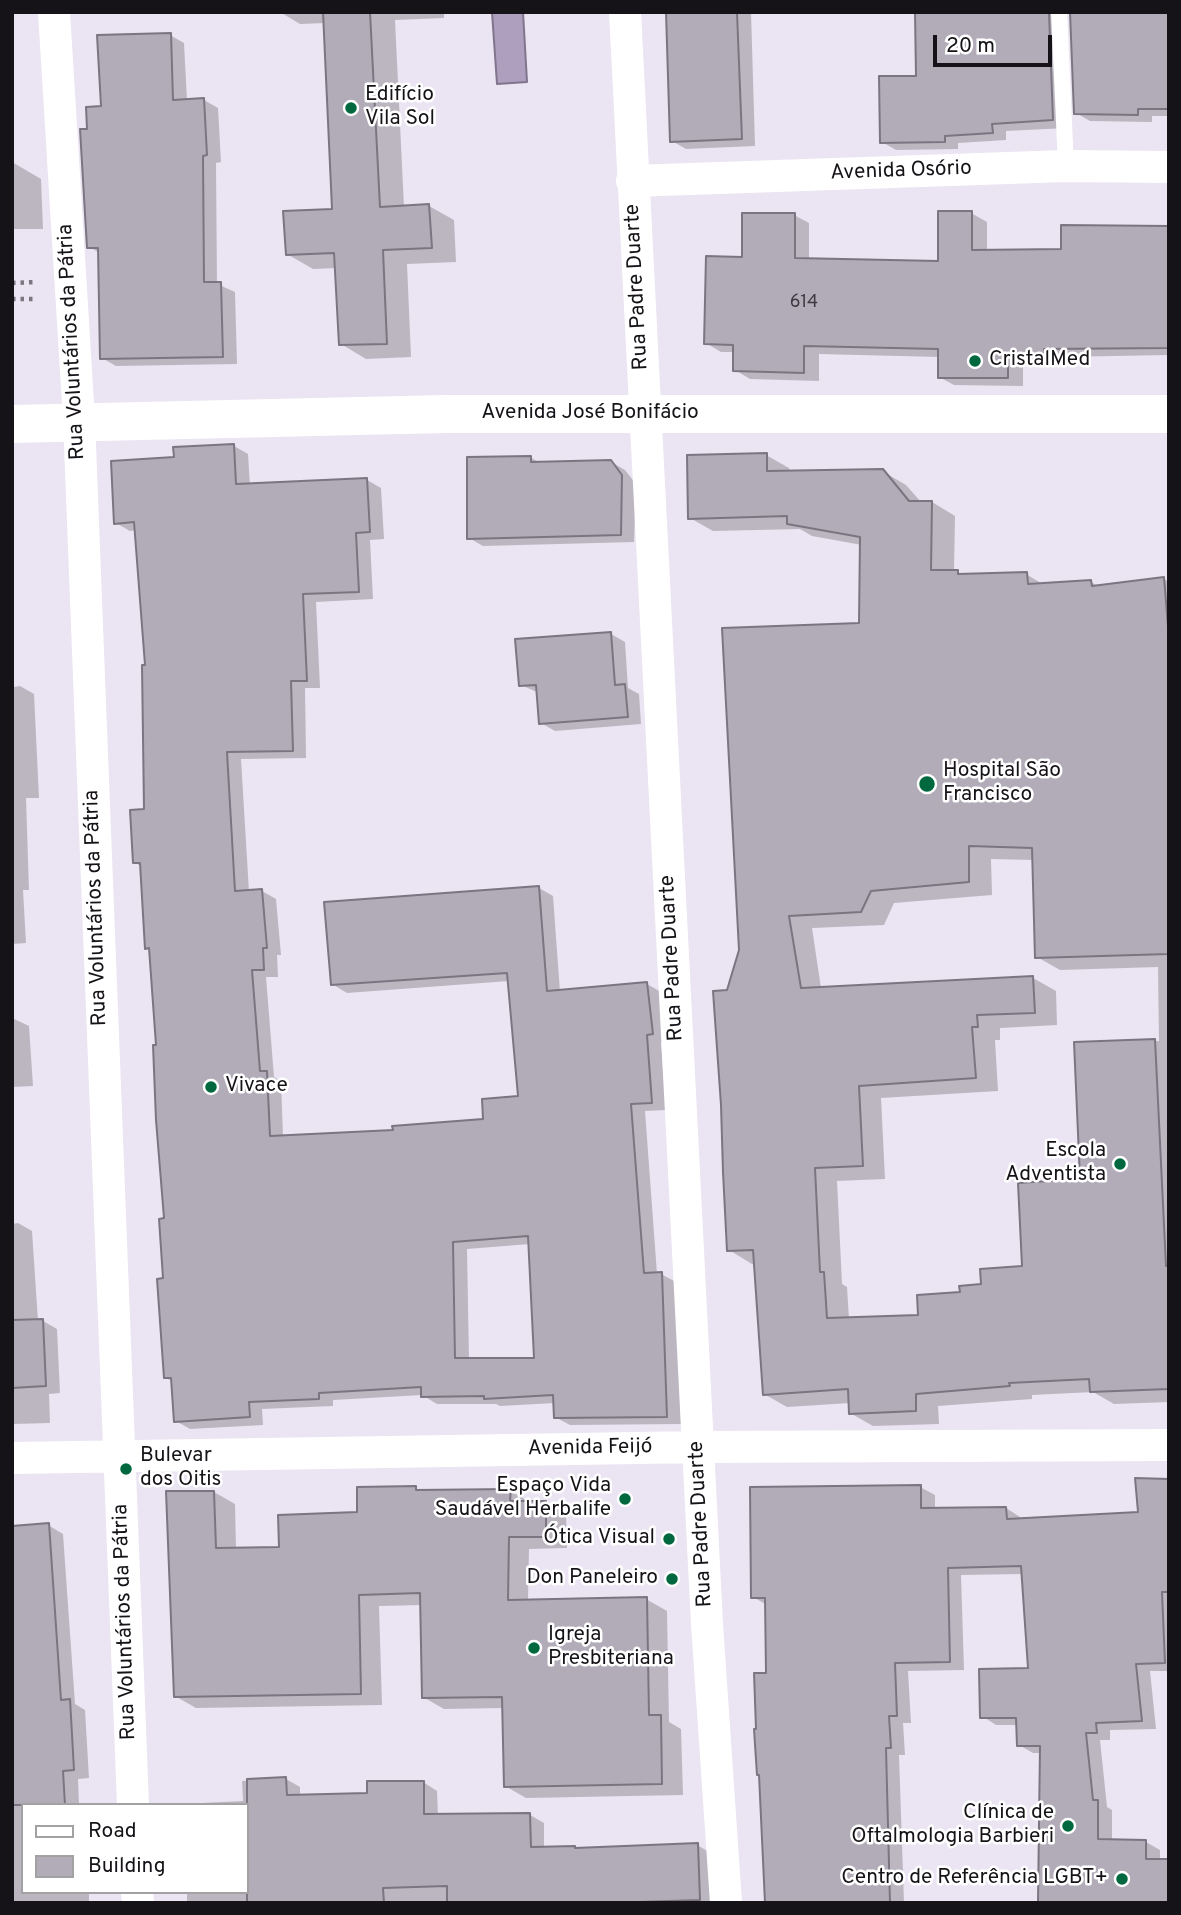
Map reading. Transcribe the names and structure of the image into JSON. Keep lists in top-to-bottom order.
{
  "streets": {
    "street": [
      "Avenida Osório",
      "Rua Padre Duarte",
      "Rua Voluntários da Pátria",
      "Avenida José Bonifácio",
      "Avenida Feijó"
    ]
  },
  "crossings": [
    ["Avenida Osório", "Rua Padre Duarte"],
    ["Rua Padre Duarte", "Avenida José Bonifácio"],
    ["Rua Padre Duarte", "Avenida Feijó"],
    ["Rua Voluntários da Pátria", "Avenida José Bonifácio"],
    ["Rua Voluntários da Pátria", "Avenida Feijó"]
  ],
  "places": [
    "Edifício Vila Sol",
    "CristalMed",
    "Hospital São Francisco",
    "Vivace",
    "Escola Adventista",
    "Bulevar dos Oitis",
    "Espaço Vida Saudável Herbalife",
    "Ótica Visual",
    "Don Paneleiro",
    "Igreja Presbiteriana",
    "Clínica de Oftalmologia Barbieri",
    "Centro de Referência LGBT+"
  ],
  "house_numbers": ["614"],
  "legend": ["Road", "Building"],
  "scale_bar": "20 m"
}
